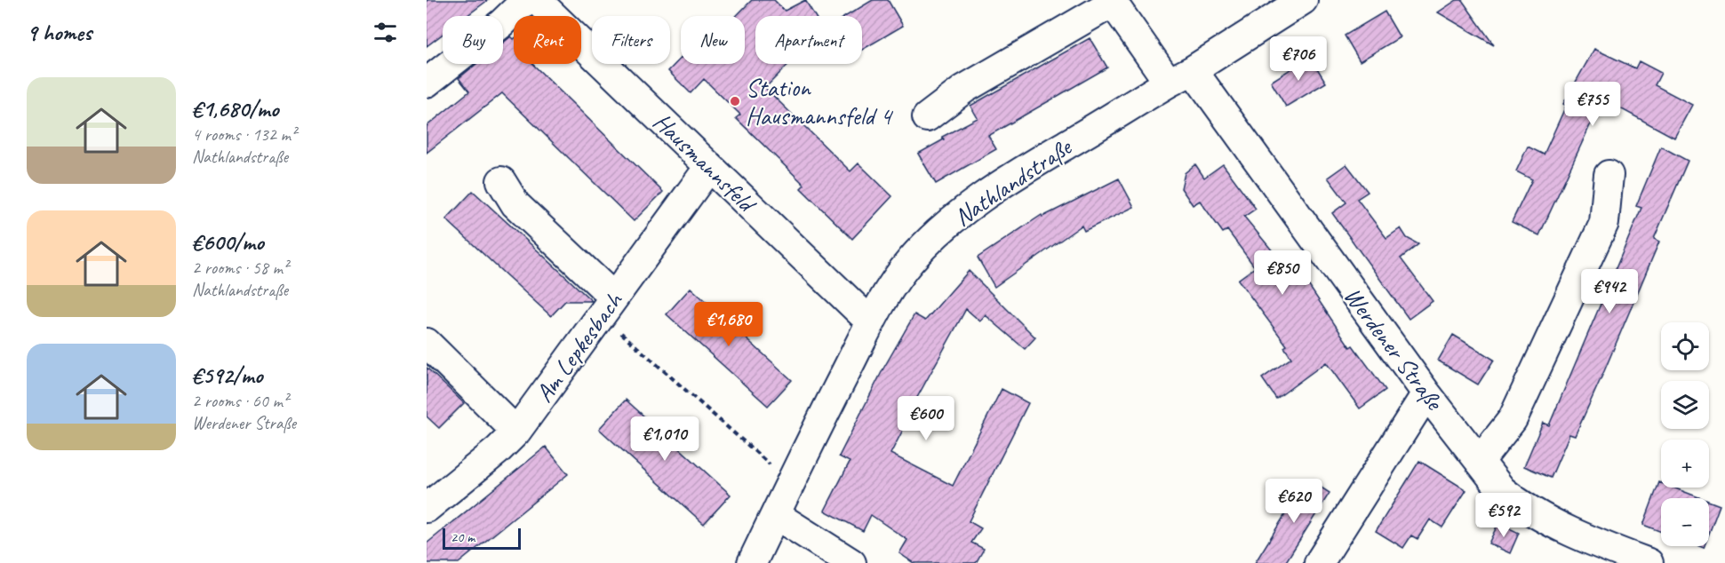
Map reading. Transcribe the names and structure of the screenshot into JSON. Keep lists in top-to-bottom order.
{
  "streets": {
    "street": [
      "Hausmannsfeld",
      "Nathlandstraße",
      "Am Lepkesbach",
      "Werdener Straße"
    ]
  },
  "crossings": [
    ["Hausmannsfeld", "Nathlandstraße"],
    ["Hausmannsfeld", "Am Lepkesbach"],
    ["Nathlandstraße", "Werdener Straße"]
  ],
  "places": ["Station Hausmannsfeld 4"],
  "scale_bar": "20 m",
  "page": {
    "heading": "9 homes",
    "chip": [
      "Buy",
      "Rent",
      "Filters",
      "New",
      "Apartment"
    ],
    "price": [
      "€706",
      "€755",
      "€850",
      "€942",
      "€1,680",
      "€600",
      "€1,010",
      "€620",
      "€592"
    ],
    "list": [
      {
        "name": "€1,680/mo",
        "note": "4 rooms · 132 m² · Nathlandstraße"
      },
      {
        "name": "€600/mo",
        "note": "2 rooms · 58 m² · Nathlandstraße"
      },
      {
        "name": "€592/mo",
        "note": "2 rooms · 60 m² · Werdener Straße"
      }
    ],
    "map_buttons": ["+", "−"],
    "scale": "20 m"
  }
}
